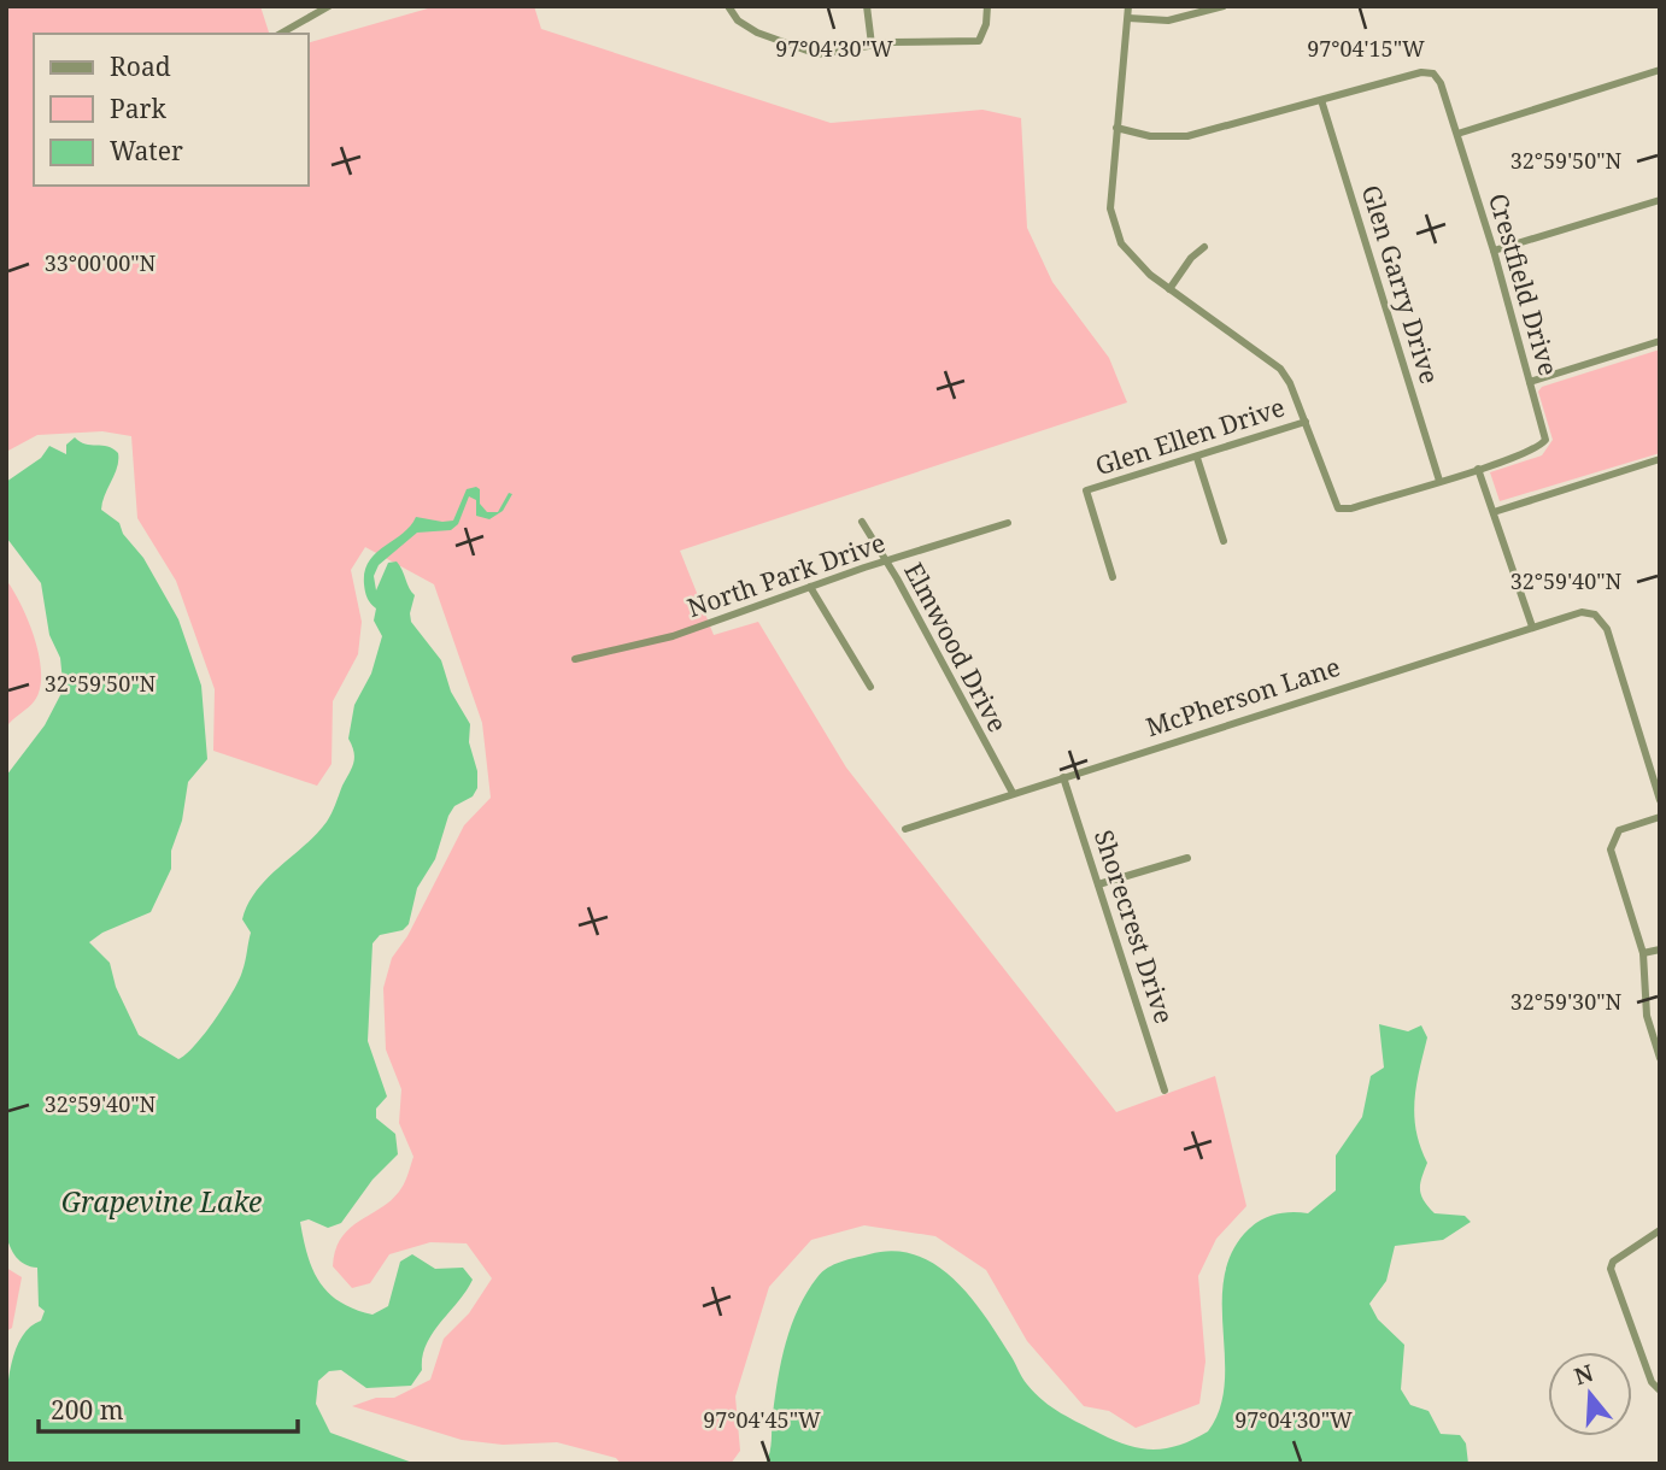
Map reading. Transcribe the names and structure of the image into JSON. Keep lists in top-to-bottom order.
{
  "streets": {
    "street": [
      "Glen Garry Drive",
      "Crestfield Drive",
      "Glen Ellen Drive",
      "North Park Drive",
      "Elmwood Drive",
      "McPherson Lane",
      "Shorecrest Drive"
    ]
  },
  "crossings": [
    ["Glen Garry Drive", "Crestfield Drive"],
    ["North Park Drive", "Elmwood Drive"],
    ["Elmwood Drive", "McPherson Lane"],
    ["McPherson Lane", "Shorecrest Drive"]
  ],
  "water": ["Grapevine Lake"],
  "legend": ["Road", "Park", "Water"],
  "scale_bar": "200 m",
  "north": "top",
  "coordinates": [
    "97°04'30\"W",
    "97°04'15\"W",
    "32°59'50\"N",
    "33°00'00\"N",
    "32°59'40\"N",
    "32°59'30\"N",
    "97°04'45\"W"
  ]
}
